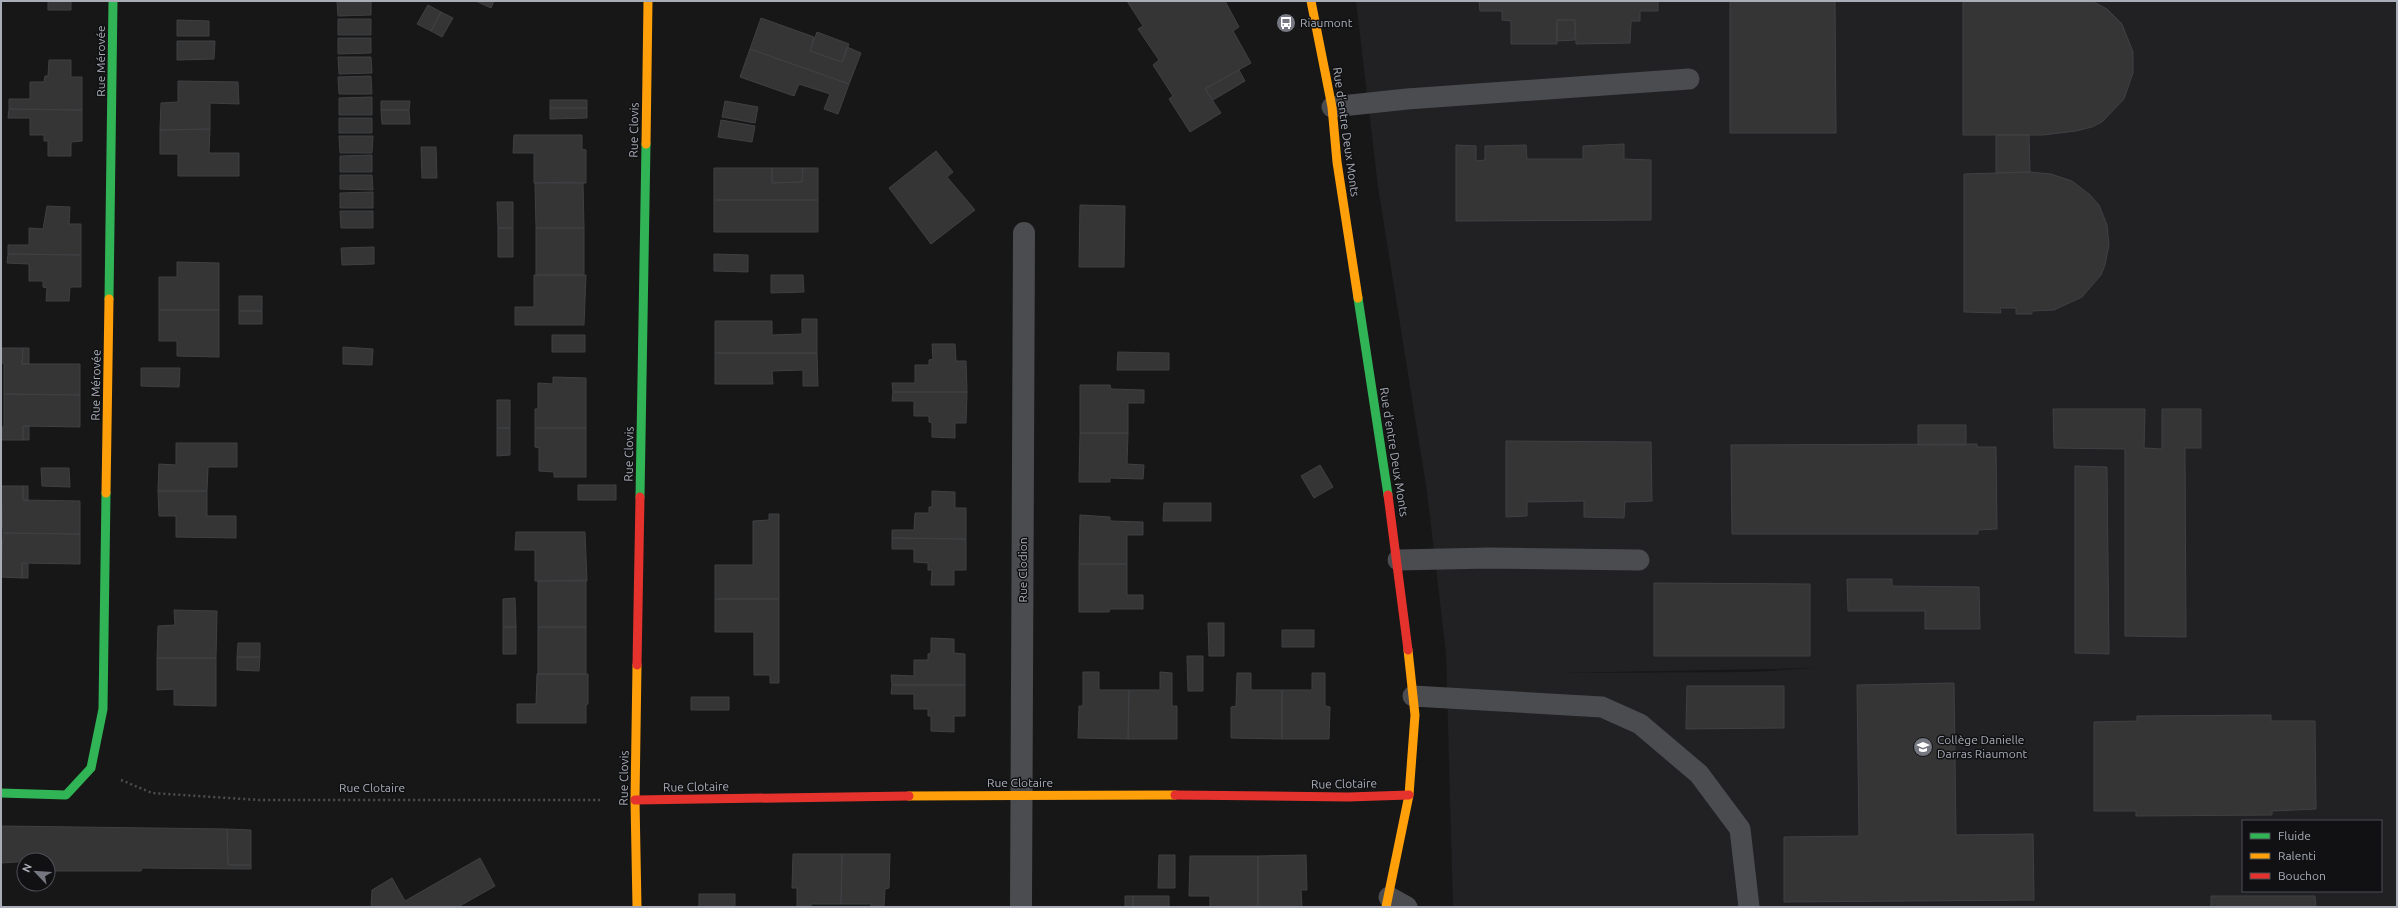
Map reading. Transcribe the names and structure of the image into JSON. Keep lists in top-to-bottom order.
{
  "streets": {
    "street": [
      "Rue Mérovée",
      "Rue Clovis",
      "Rue d'entre Deux Monts",
      "Rue Clodion",
      "Rue Clotaire"
    ]
  },
  "crossings": [
    ["Rue Mérovée", "Rue Clotaire"],
    ["Rue Clovis", "Rue Clotaire"],
    ["Rue d'entre Deux Monts", "Rue Clotaire"],
    ["Rue Clodion", "Rue Clotaire"]
  ],
  "places": {
    "bus stop": ["Riaumont"],
    "school or university": ["Collège Danielle Darras Riaumont"]
  },
  "legend": ["Fluide", "Ralenti", "Bouchon"],
  "north": "top left"
}
